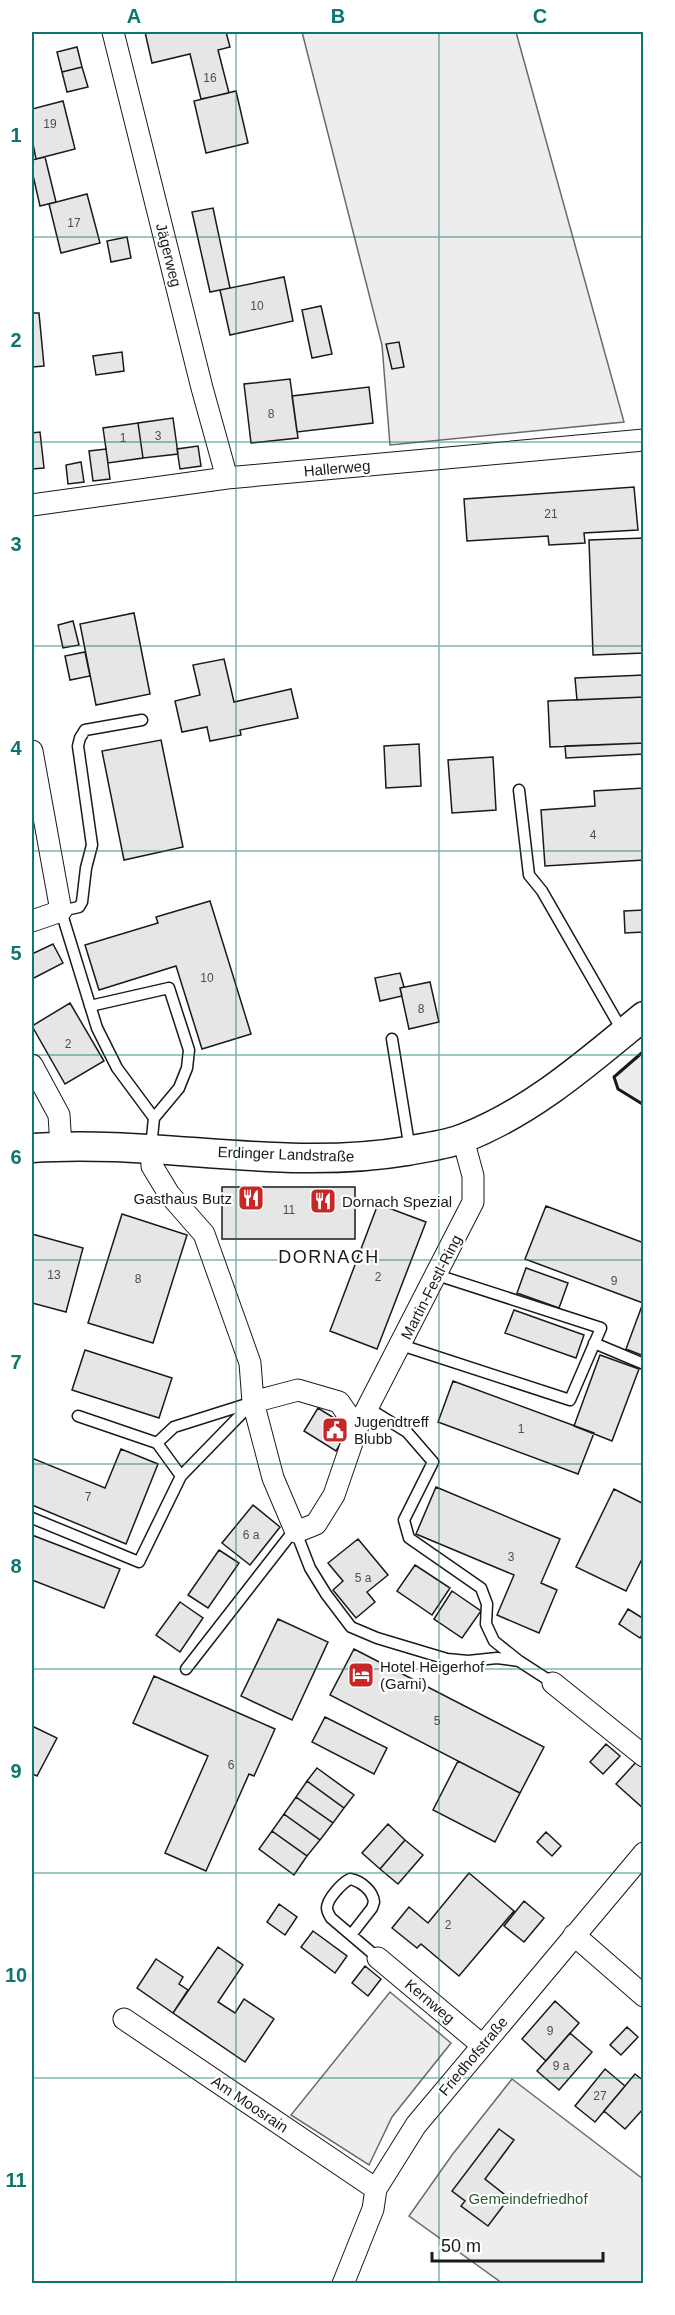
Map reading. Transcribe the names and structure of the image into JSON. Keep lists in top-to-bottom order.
{
  "streets": {
    "street": [
      "Jägerweg",
      "Hallerweg",
      "Erdinger Landstraße",
      "Martin-Festl-Ring",
      "Kernweg",
      "Friedhofstraße",
      "Am Moosrain"
    ]
  },
  "crossings": [
    ["Jägerweg", "Hallerweg"],
    ["Erdinger Landstraße", "Martin-Festl-Ring"],
    ["Kernweg", "Friedhofstraße"],
    ["Friedhofstraße", "Am Moosrain"]
  ],
  "districts": ["DORNACH"],
  "parks": ["Gemeindefriedhof"],
  "places": {
    "restaurant": ["Gasthaus Butz", "Dornach Spezial"],
    "public building": ["Jugendtreff Blubb"],
    "hotel": ["Hotel Heigerhof (Garni)"]
  },
  "house_numbers": [
    "16",
    "19",
    "17",
    "10",
    "8",
    "3",
    "1",
    "21",
    "4",
    "10",
    "8",
    "2",
    "11",
    "13",
    "2",
    "8",
    "9",
    "1",
    "7",
    "6 a",
    "3",
    "5 a",
    "5",
    "6",
    "2",
    "9",
    "9 a",
    "27"
  ],
  "scale_bar": "50 m",
  "grid": {
    "columns": ["A", "B", "C"],
    "rows": [
      "1",
      "2",
      "3",
      "4",
      "5",
      "6",
      "7",
      "8",
      "9",
      "10",
      "11"
    ]
  }
}
